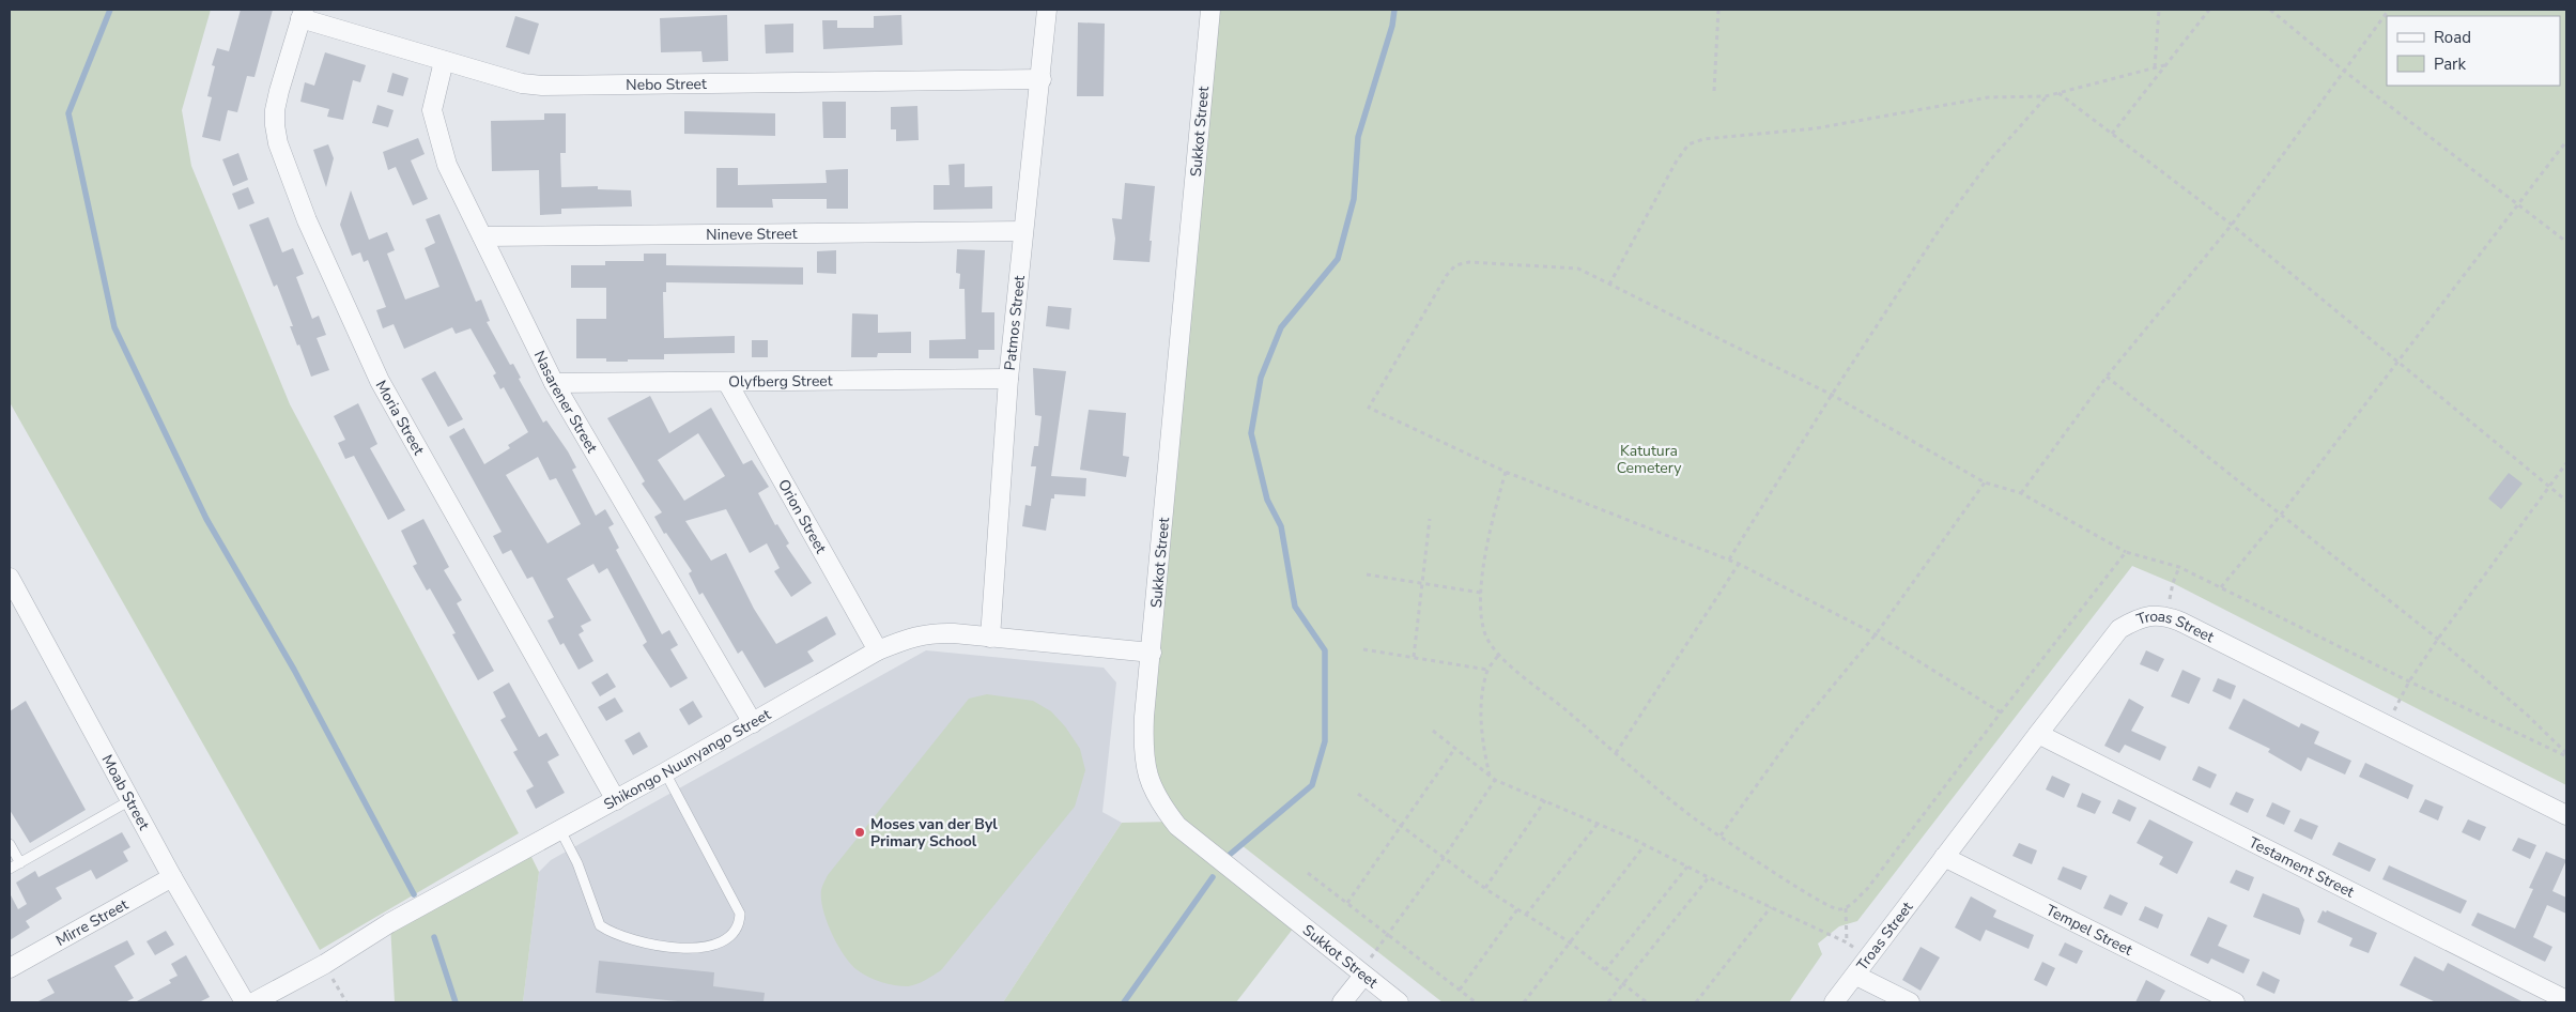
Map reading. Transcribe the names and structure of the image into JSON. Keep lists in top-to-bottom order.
{
  "streets": {
    "street": [
      "Nebo Street",
      "Sukkot Street",
      "Nineve Street",
      "Patmos Street",
      "Olyfberg Street",
      "Nasarener Street",
      "Moria Street",
      "Orion Street",
      "Troas Street",
      "Shikongo Nuunyango Street",
      "Moab Street",
      "Testament Street",
      "Mirre Street",
      "Tempel Street"
    ]
  },
  "crossings": [
    ["Nebo Street", "Patmos Street"],
    ["Nebo Street", "Nasarener Street"],
    ["Nebo Street", "Moria Street"],
    ["Sukkot Street", "Shikongo Nuunyango Street"],
    ["Nineve Street", "Patmos Street"],
    ["Nineve Street", "Nasarener Street"],
    ["Patmos Street", "Olyfberg Street"],
    ["Patmos Street", "Shikongo Nuunyango Street"],
    ["Olyfberg Street", "Nasarener Street"],
    ["Olyfberg Street", "Orion Street"],
    ["Nasarener Street", "Shikongo Nuunyango Street"],
    ["Moria Street", "Shikongo Nuunyango Street"],
    ["Orion Street", "Shikongo Nuunyango Street"],
    ["Troas Street", "Testament Street"],
    ["Troas Street", "Tempel Street"],
    ["Moab Street", "Mirre Street"]
  ],
  "parks": ["Katutura Cemetery"],
  "places": ["Moses van der Byl Primary School"],
  "legend": ["Road", "Park"]
}
